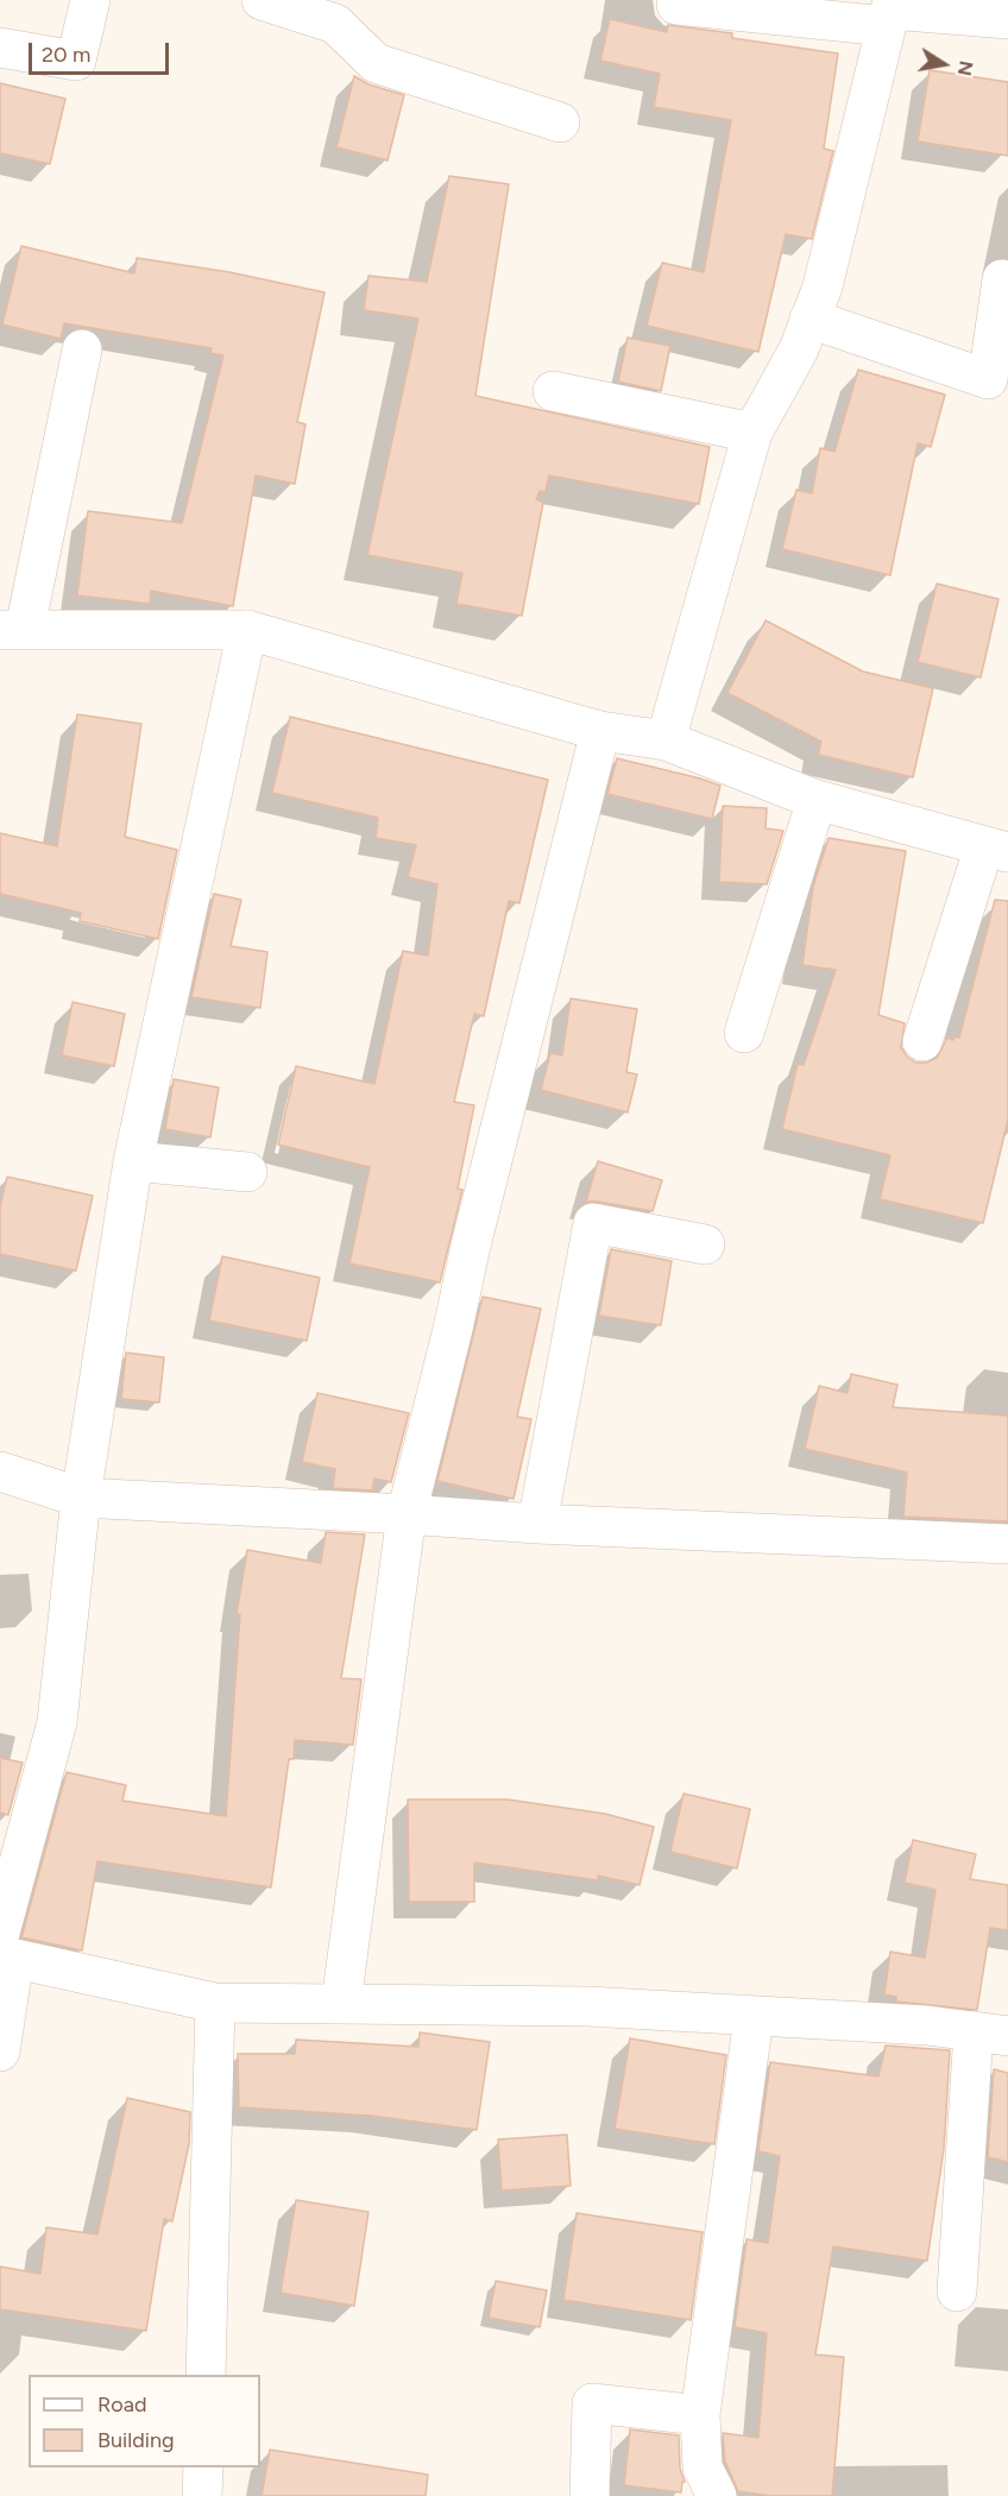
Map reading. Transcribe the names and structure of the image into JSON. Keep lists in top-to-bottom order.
{
  "legend": ["Road", "Building"],
  "scale_bar": "20 m",
  "north": "right"
}
